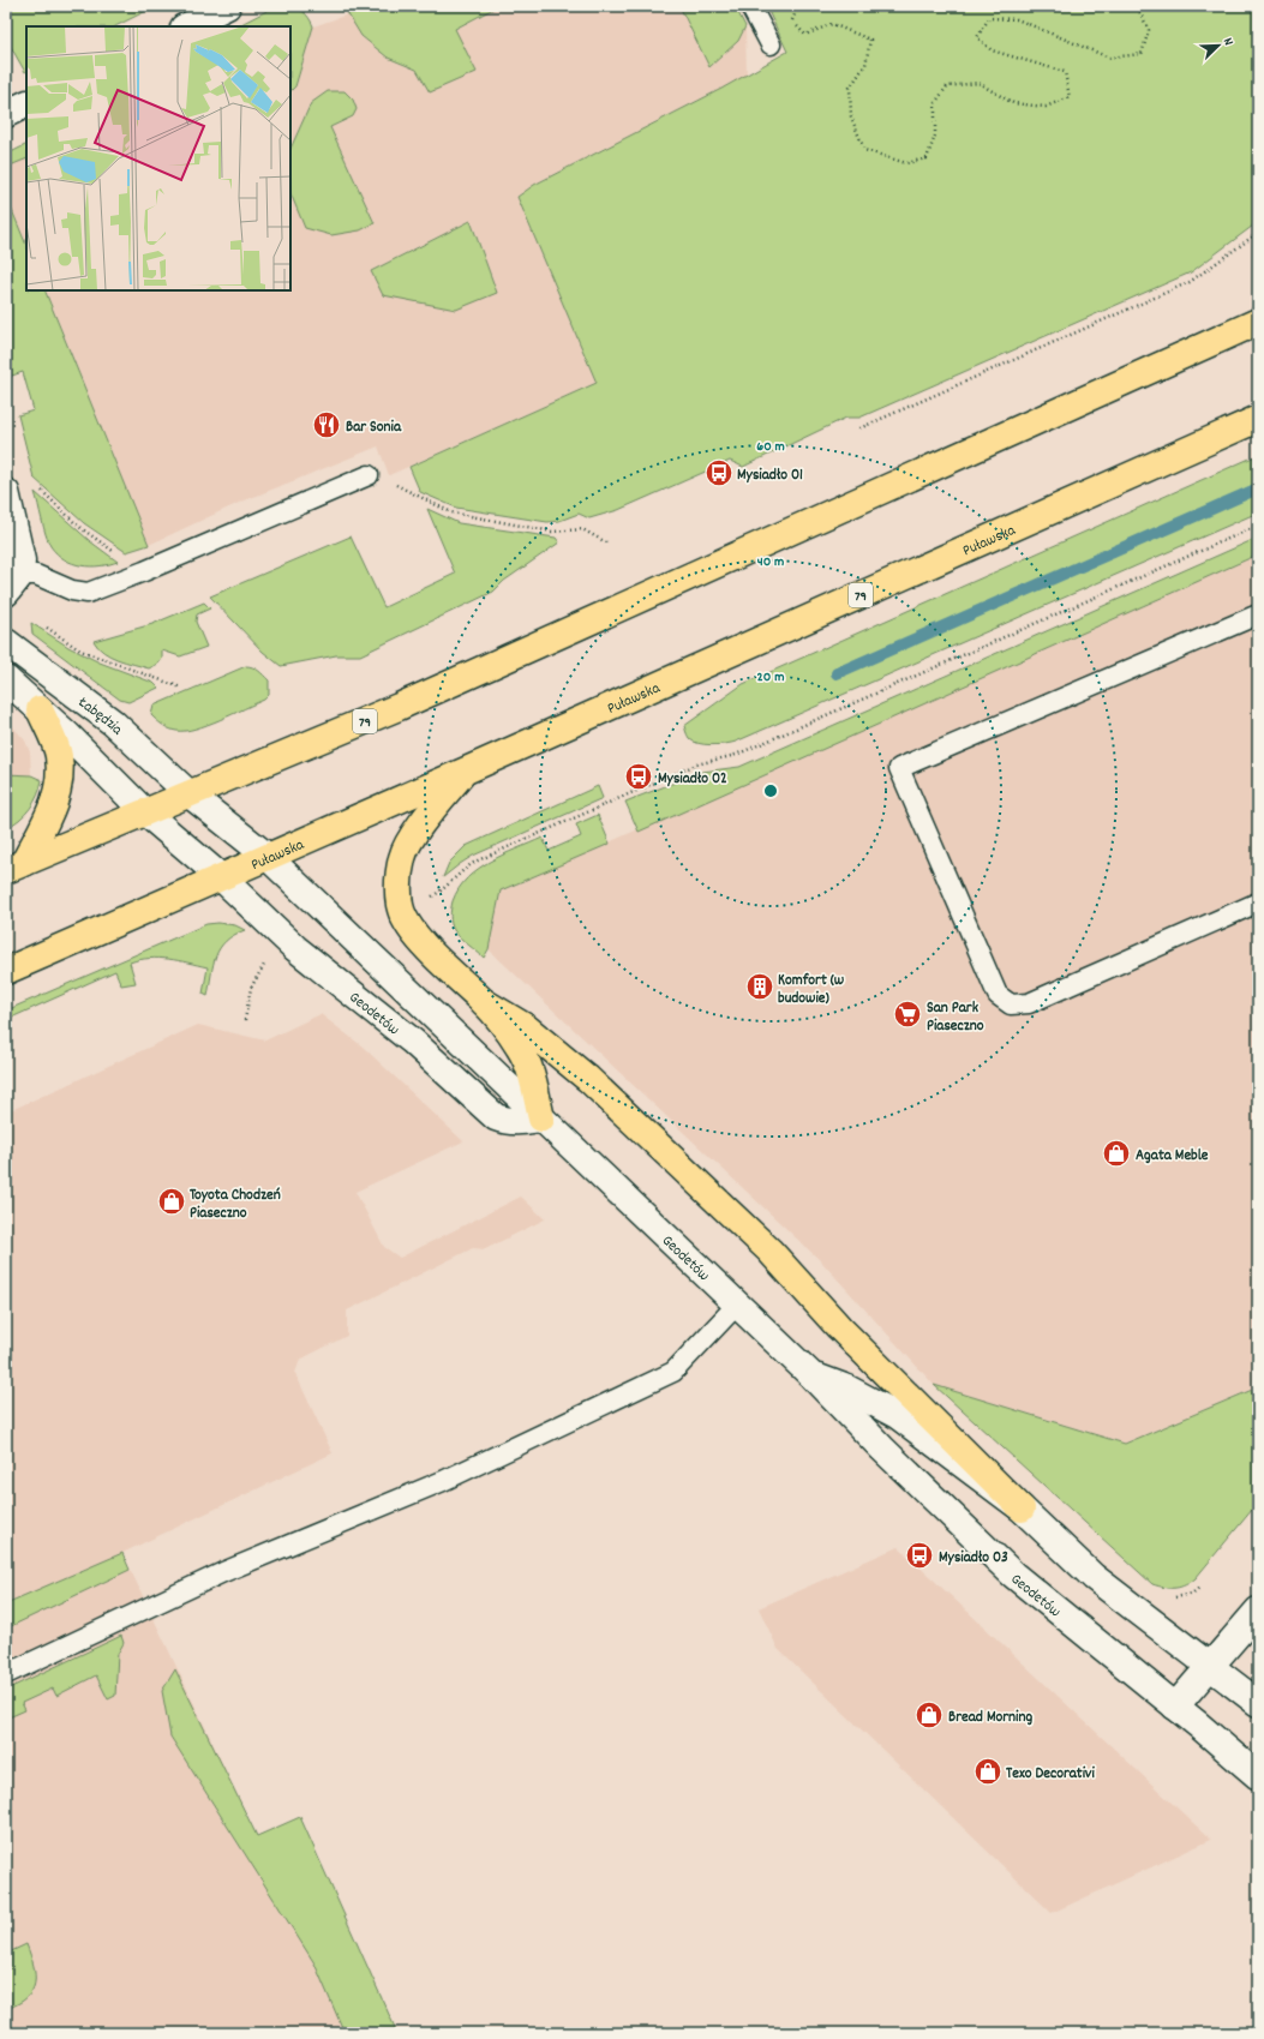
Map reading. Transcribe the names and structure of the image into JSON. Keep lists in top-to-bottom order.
{
  "streets": {
    "main road": ["Puławska", "79"],
    "street": ["Łabędzia", "Geodetów"]
  },
  "crossings": [
    ["Puławska", "Łabędzia"],
    ["Puławska", "Geodetów"],
    ["79", "Łabędzia"],
    ["79", "Geodetów"],
    ["Łabędzia", "Geodetów"]
  ],
  "places": {
    "restaurant": ["Bar Sonia"],
    "bus stop": ["Mysiadło 01", "Mysiadło 02", "Mysiadło 03"],
    "building": ["Komfort (w budowie)"],
    "supermarket": ["San Park Piaseczno"],
    "shop": [
      "Agata Meble",
      "Toyota Chodzeń Piaseczno",
      "Bread Morning",
      "Texo Decorativi"
    ]
  },
  "north": "top right",
  "rings": ["60 m", "40 m", "20 m"]
}
